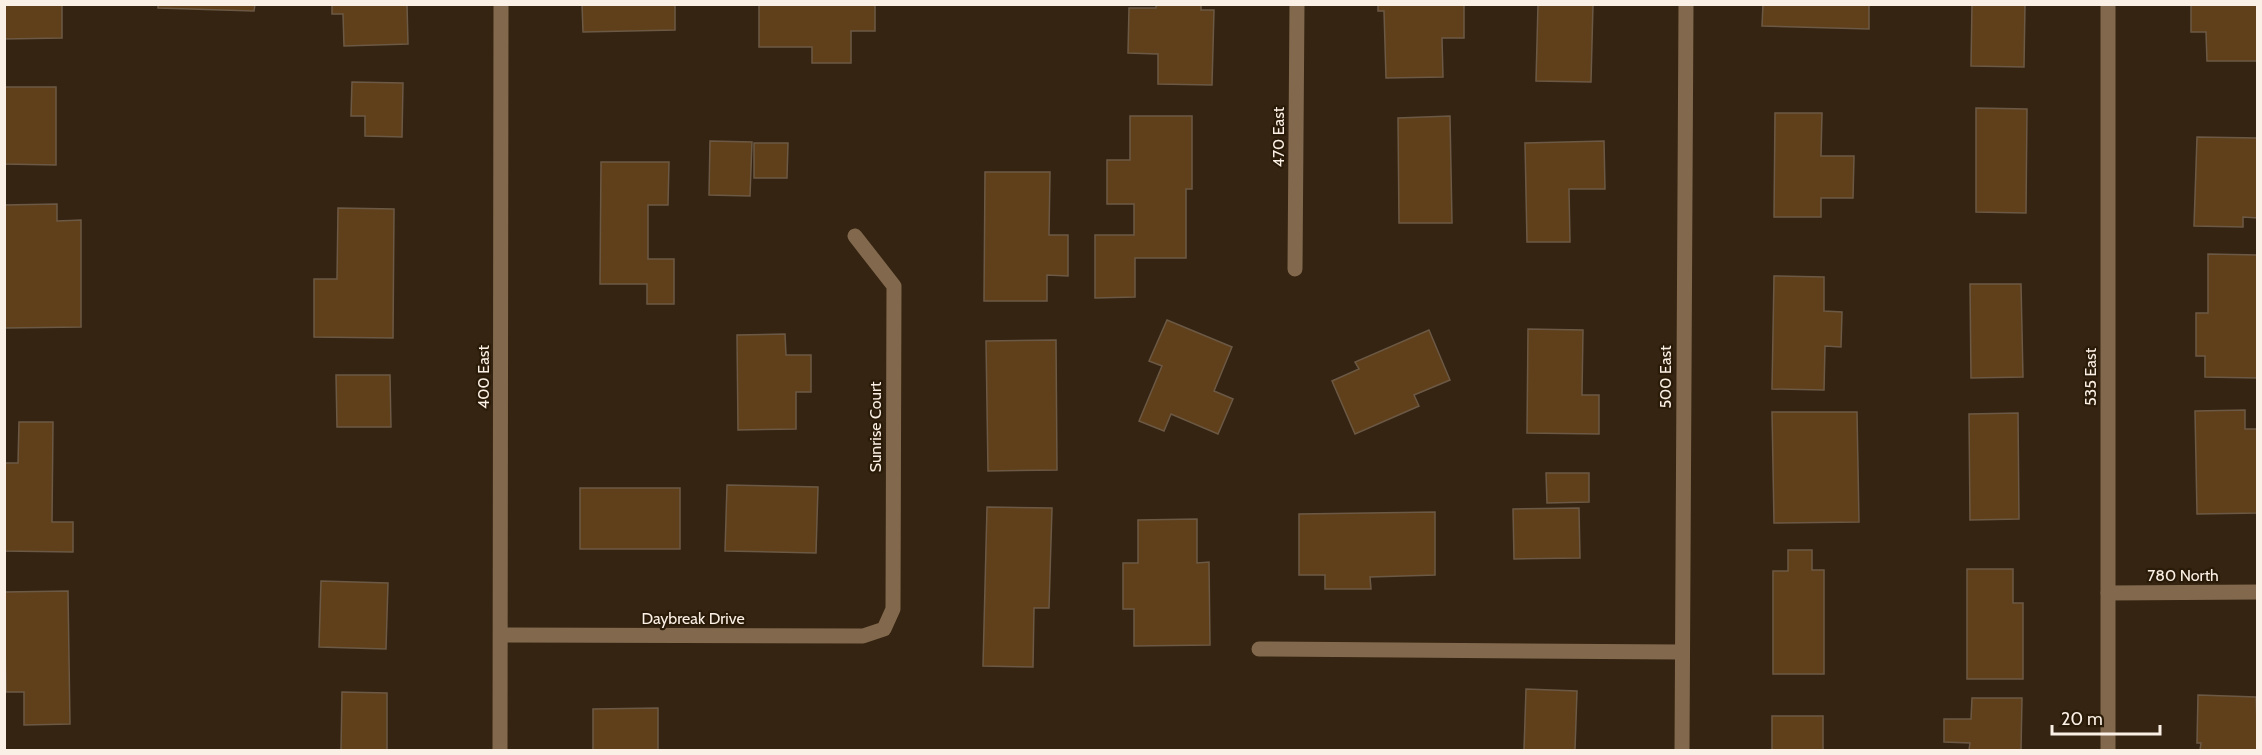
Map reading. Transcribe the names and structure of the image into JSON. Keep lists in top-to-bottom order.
{
  "streets": {
    "street": [
      "470 East",
      "400 East",
      "500 East",
      "535 East",
      "Sunrise Court",
      "780 North",
      "Daybreak Drive"
    ]
  },
  "crossings": [
    ["400 East", "Daybreak Drive"],
    ["535 East", "780 North"],
    ["Sunrise Court", "Daybreak Drive"]
  ],
  "scale_bar": "20 m"
}
